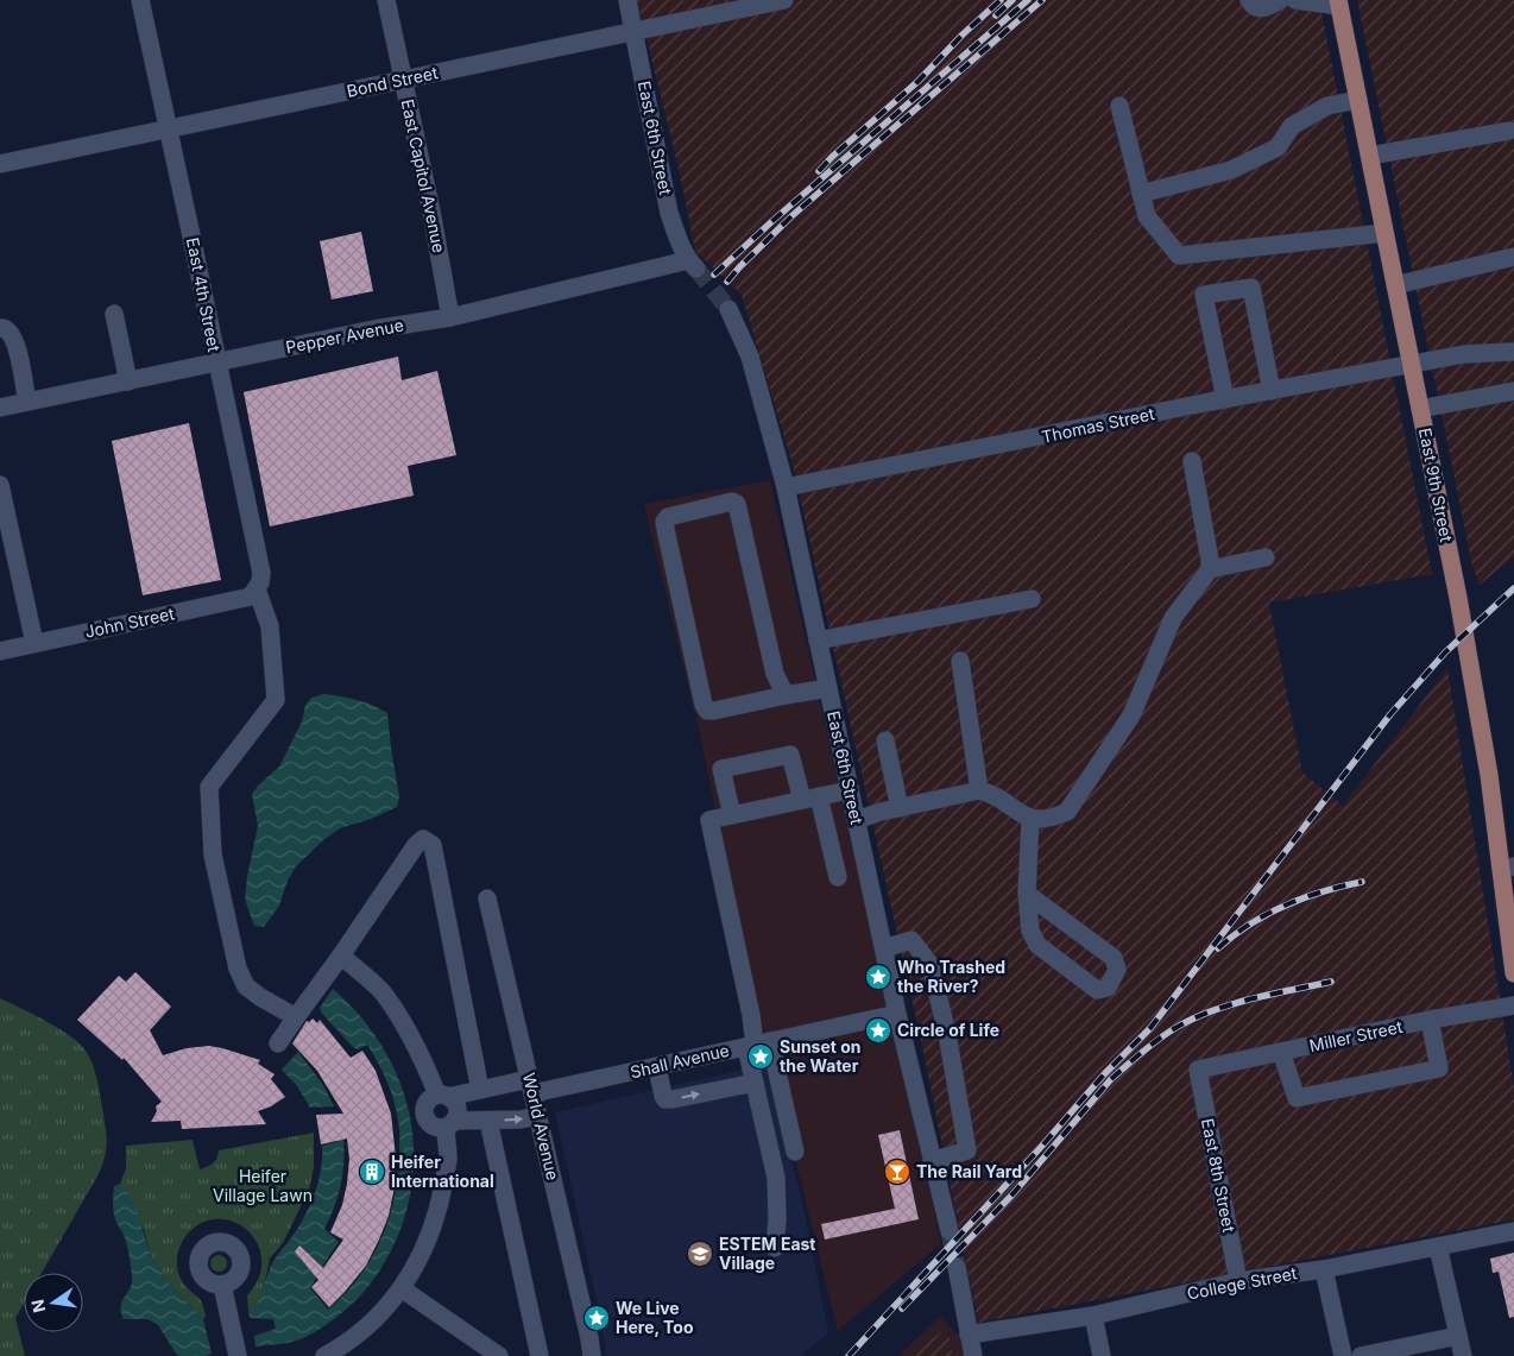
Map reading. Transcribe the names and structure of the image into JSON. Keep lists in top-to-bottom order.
{
  "streets": {
    "main road": ["East 9th Street"],
    "street": [
      "Bond Street",
      "East 6th Street",
      "East Capitol Avenue",
      "East 4th Street",
      "Pepper Avenue",
      "Thomas Street",
      "John Street",
      "Miller Street",
      "Shall Avenue",
      "World Avenue",
      "East 8th Street",
      "College Street"
    ]
  },
  "crossings": [
    ["Bond Street", "East 6th Street"],
    ["Bond Street", "East Capitol Avenue"],
    ["Bond Street", "East 4th Street"],
    ["East 6th Street", "Pepper Avenue"],
    ["East 6th Street", "Thomas Street"],
    ["East 6th Street", "Shall Avenue"],
    ["East Capitol Avenue", "Pepper Avenue"],
    ["East 4th Street", "Pepper Avenue"],
    ["East 4th Street", "John Street"],
    ["Thomas Street", "East 9th Street"],
    ["Miller Street", "East 8th Street"],
    ["Shall Avenue", "World Avenue"],
    ["East 8th Street", "College Street"]
  ],
  "parks": ["Heifer Village Lawn"],
  "places": {
    "place": [
      "Who Trashed the River?",
      "Circle of Life",
      "Sunset on the Water",
      "We Live Here, Too"
    ],
    "building": ["Heifer International"],
    "bar": ["The Rail Yard"],
    "school or university": ["ESTEM East Village"]
  },
  "north": "left"
}
